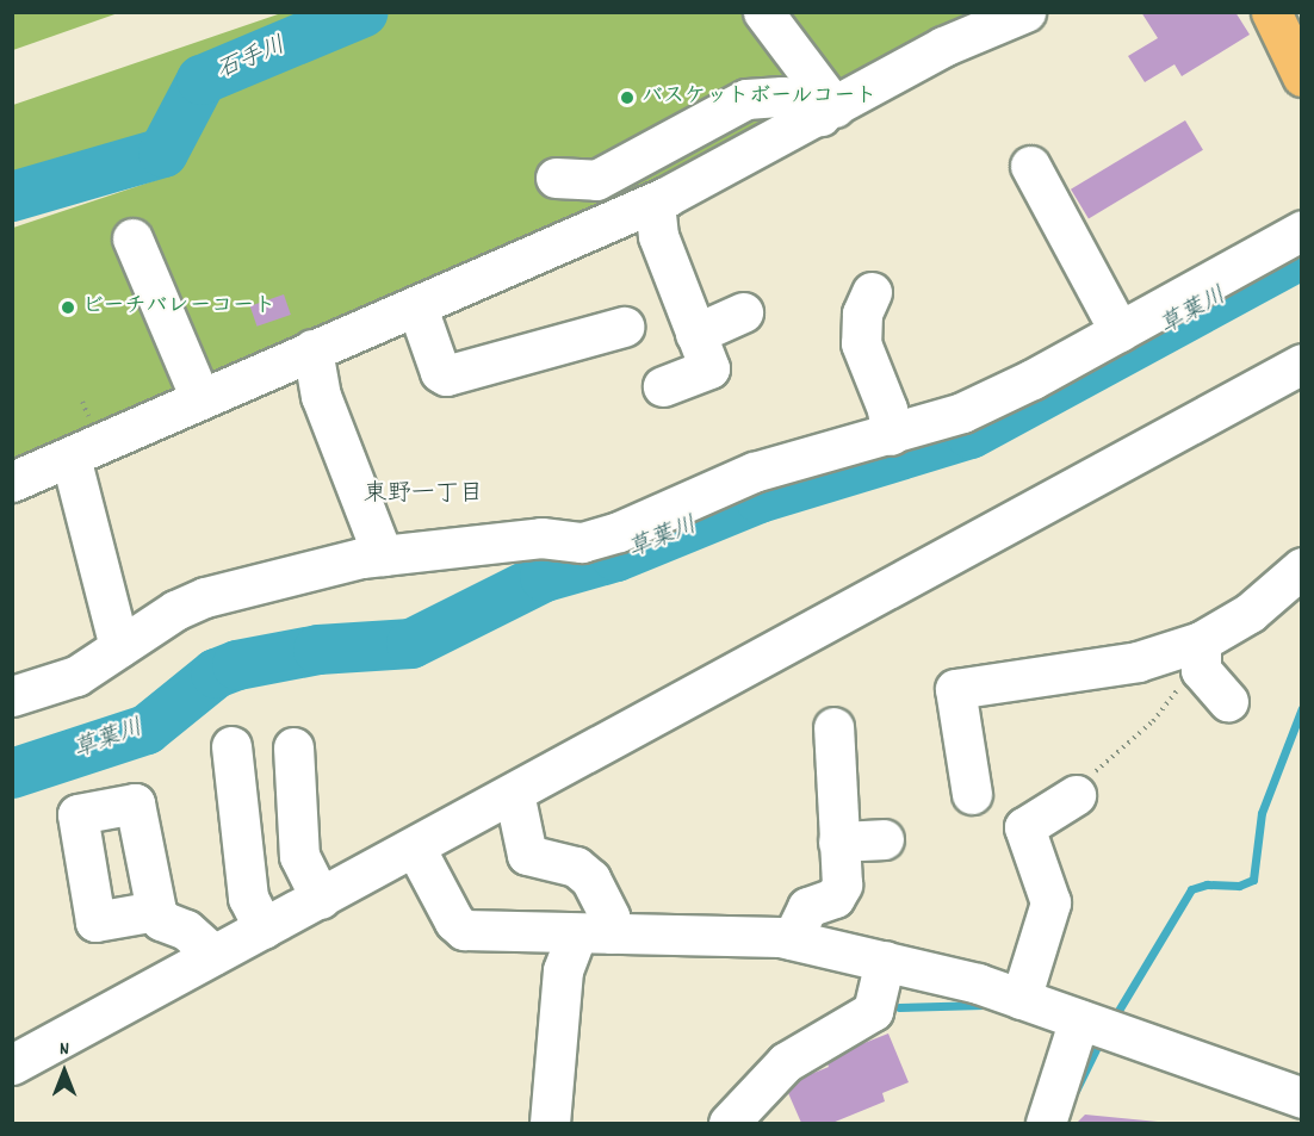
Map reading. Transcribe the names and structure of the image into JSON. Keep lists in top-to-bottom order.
{
  "districts": ["東野一丁目"],
  "water": ["石手川", "草葉川"],
  "places": ["バスケットボールコート", "ビーチバレーコート"],
  "north": "top"
}
